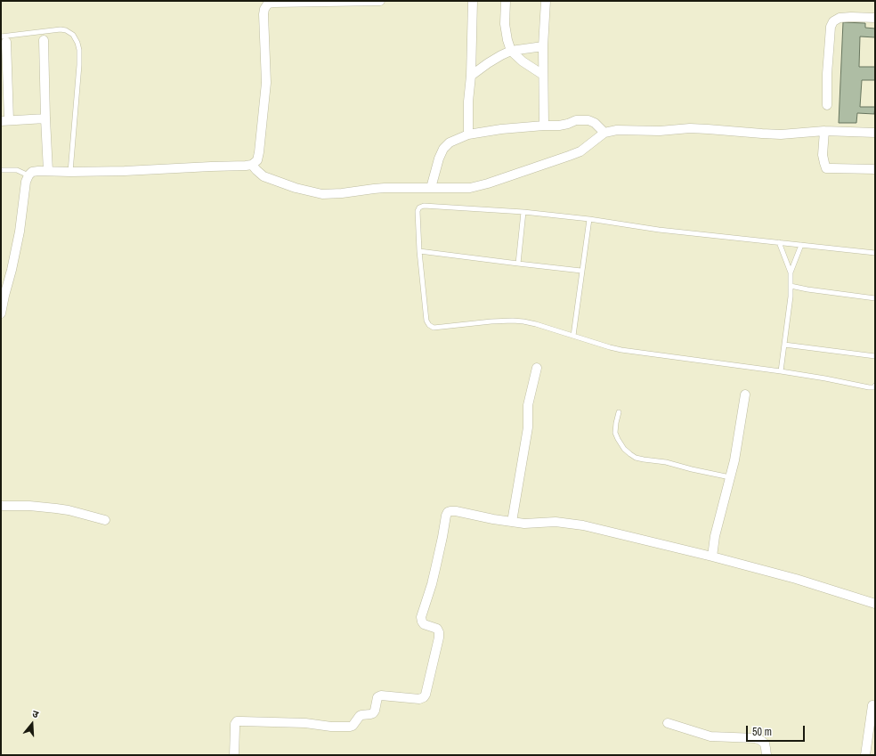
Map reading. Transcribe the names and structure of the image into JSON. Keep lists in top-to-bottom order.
{
  "scale_bar": "50 m",
  "north": "top"
}
